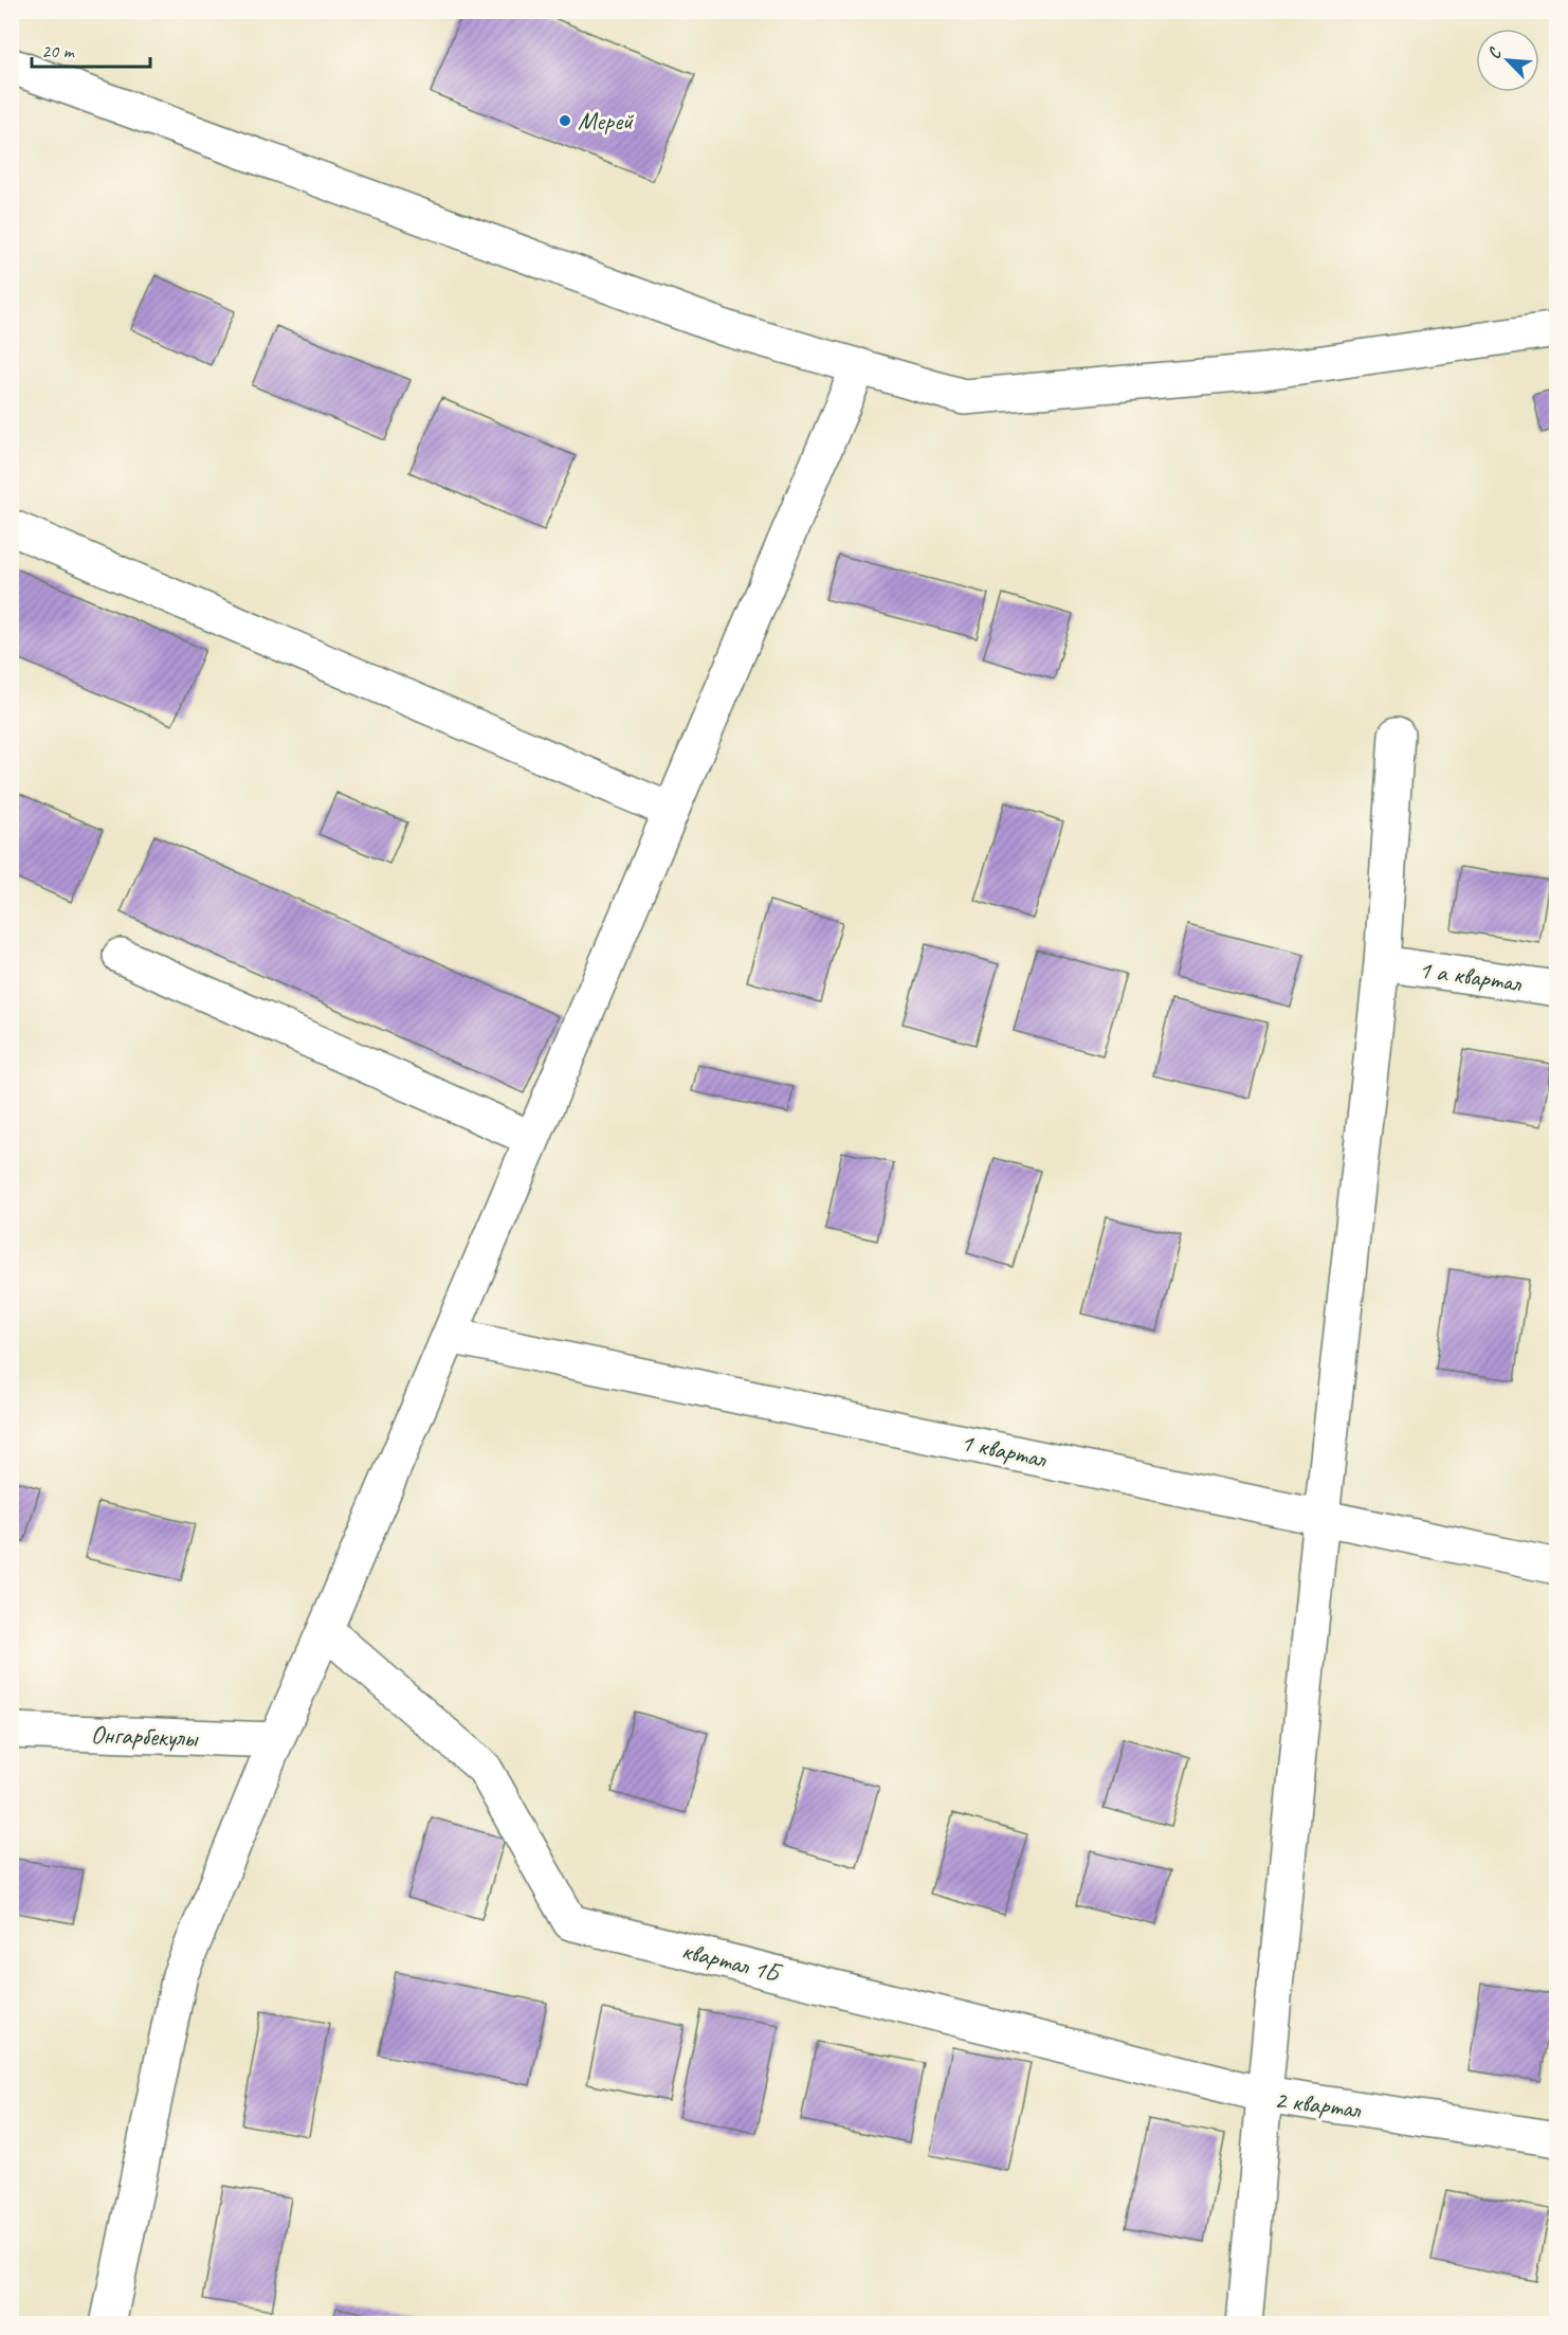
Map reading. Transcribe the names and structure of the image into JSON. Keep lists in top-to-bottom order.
{
  "streets": {
    "street": [
      "1 а квартал",
      "1 квартал",
      "Онгарбекулы",
      "квартал 1Б",
      "2 квартал"
    ]
  },
  "crossings": [
    ["квартал 1Б", "2 квартал"]
  ],
  "places": ["Мерей"],
  "scale_bar": "20 m",
  "north": "top left"
}
